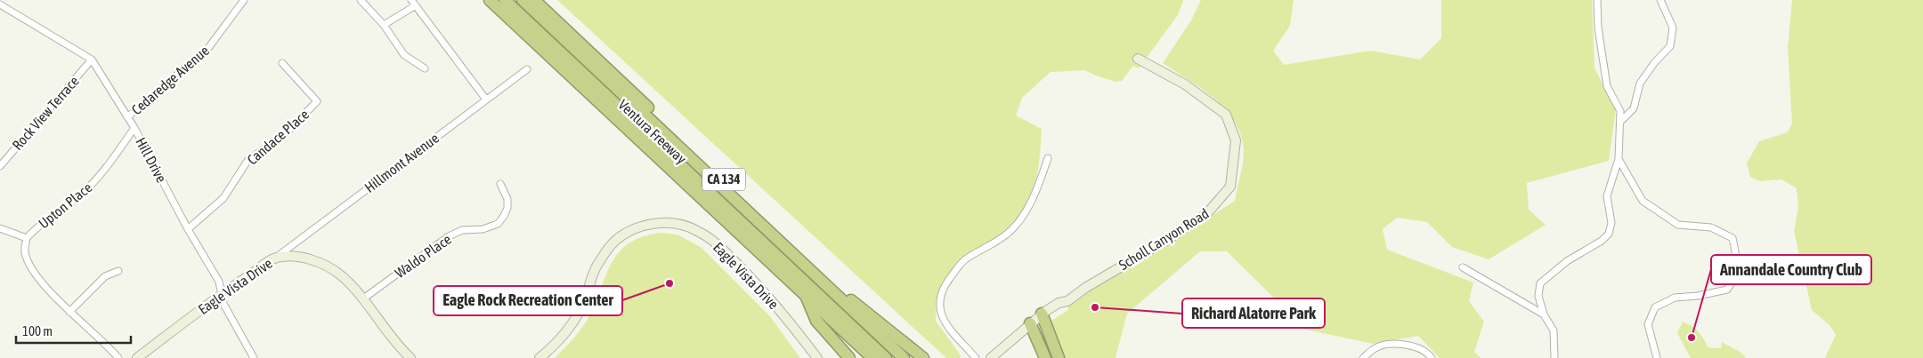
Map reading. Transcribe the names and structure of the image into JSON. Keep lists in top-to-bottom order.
{
  "streets": {
    "highway": ["Ventura Freeway", "CA 134"],
    "street": [
      "Cedaredge Avenue",
      "Rock View Terrace",
      "Candace Place",
      "Hill Drive",
      "Hillmont Avenue",
      "Upton Place",
      "Scholl Canyon Road",
      "Waldo Place",
      "Eagle Vista Drive"
    ]
  },
  "crossings": [
    ["Cedaredge Avenue", "Hill Drive"],
    ["Rock View Terrace", "Hill Drive"],
    ["Candace Place", "Hill Drive"],
    ["Hill Drive", "Upton Place"],
    ["Hill Drive", "Eagle Vista Drive"],
    ["Hillmont Avenue", "Eagle Vista Drive"],
    ["Waldo Place", "Eagle Vista Drive"]
  ],
  "places": ["Eagle Rock Recreation Center", "Richard Alatorre Park", "Annandale Country Club"],
  "scale_bar": "100 m"
}
